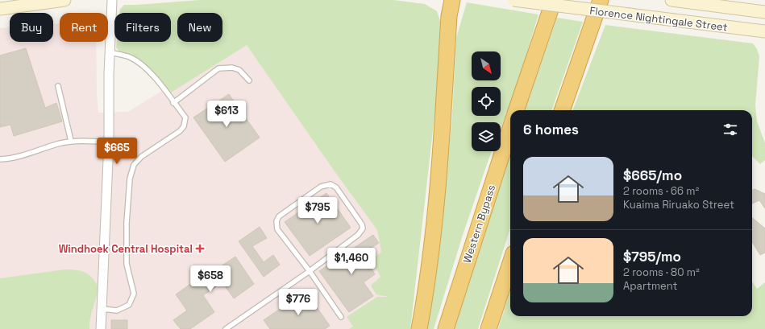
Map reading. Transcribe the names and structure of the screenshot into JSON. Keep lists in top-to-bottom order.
{
  "streets": {
    "highway": ["Western Bypass"],
    "main road": ["Florence Nightingale Street"]
  },
  "places": {
    "health": ["Windhoek Central Hospital"]
  },
  "north": "bottom right",
  "page": {
    "chip": [
      "Buy",
      "Rent",
      "Filters",
      "New"
    ],
    "price": [
      "$613",
      "$665",
      "$795",
      "$1,460",
      "$658",
      "$776"
    ],
    "heading": "6 homes",
    "list": [
      {
        "name": "$665/mo",
        "note": "2 rooms · 66 m² · Kuaima Riruako Street"
      },
      {
        "name": "$795/mo",
        "note": "2 rooms · 80 m² · Apartment"
      }
    ]
  }
}
